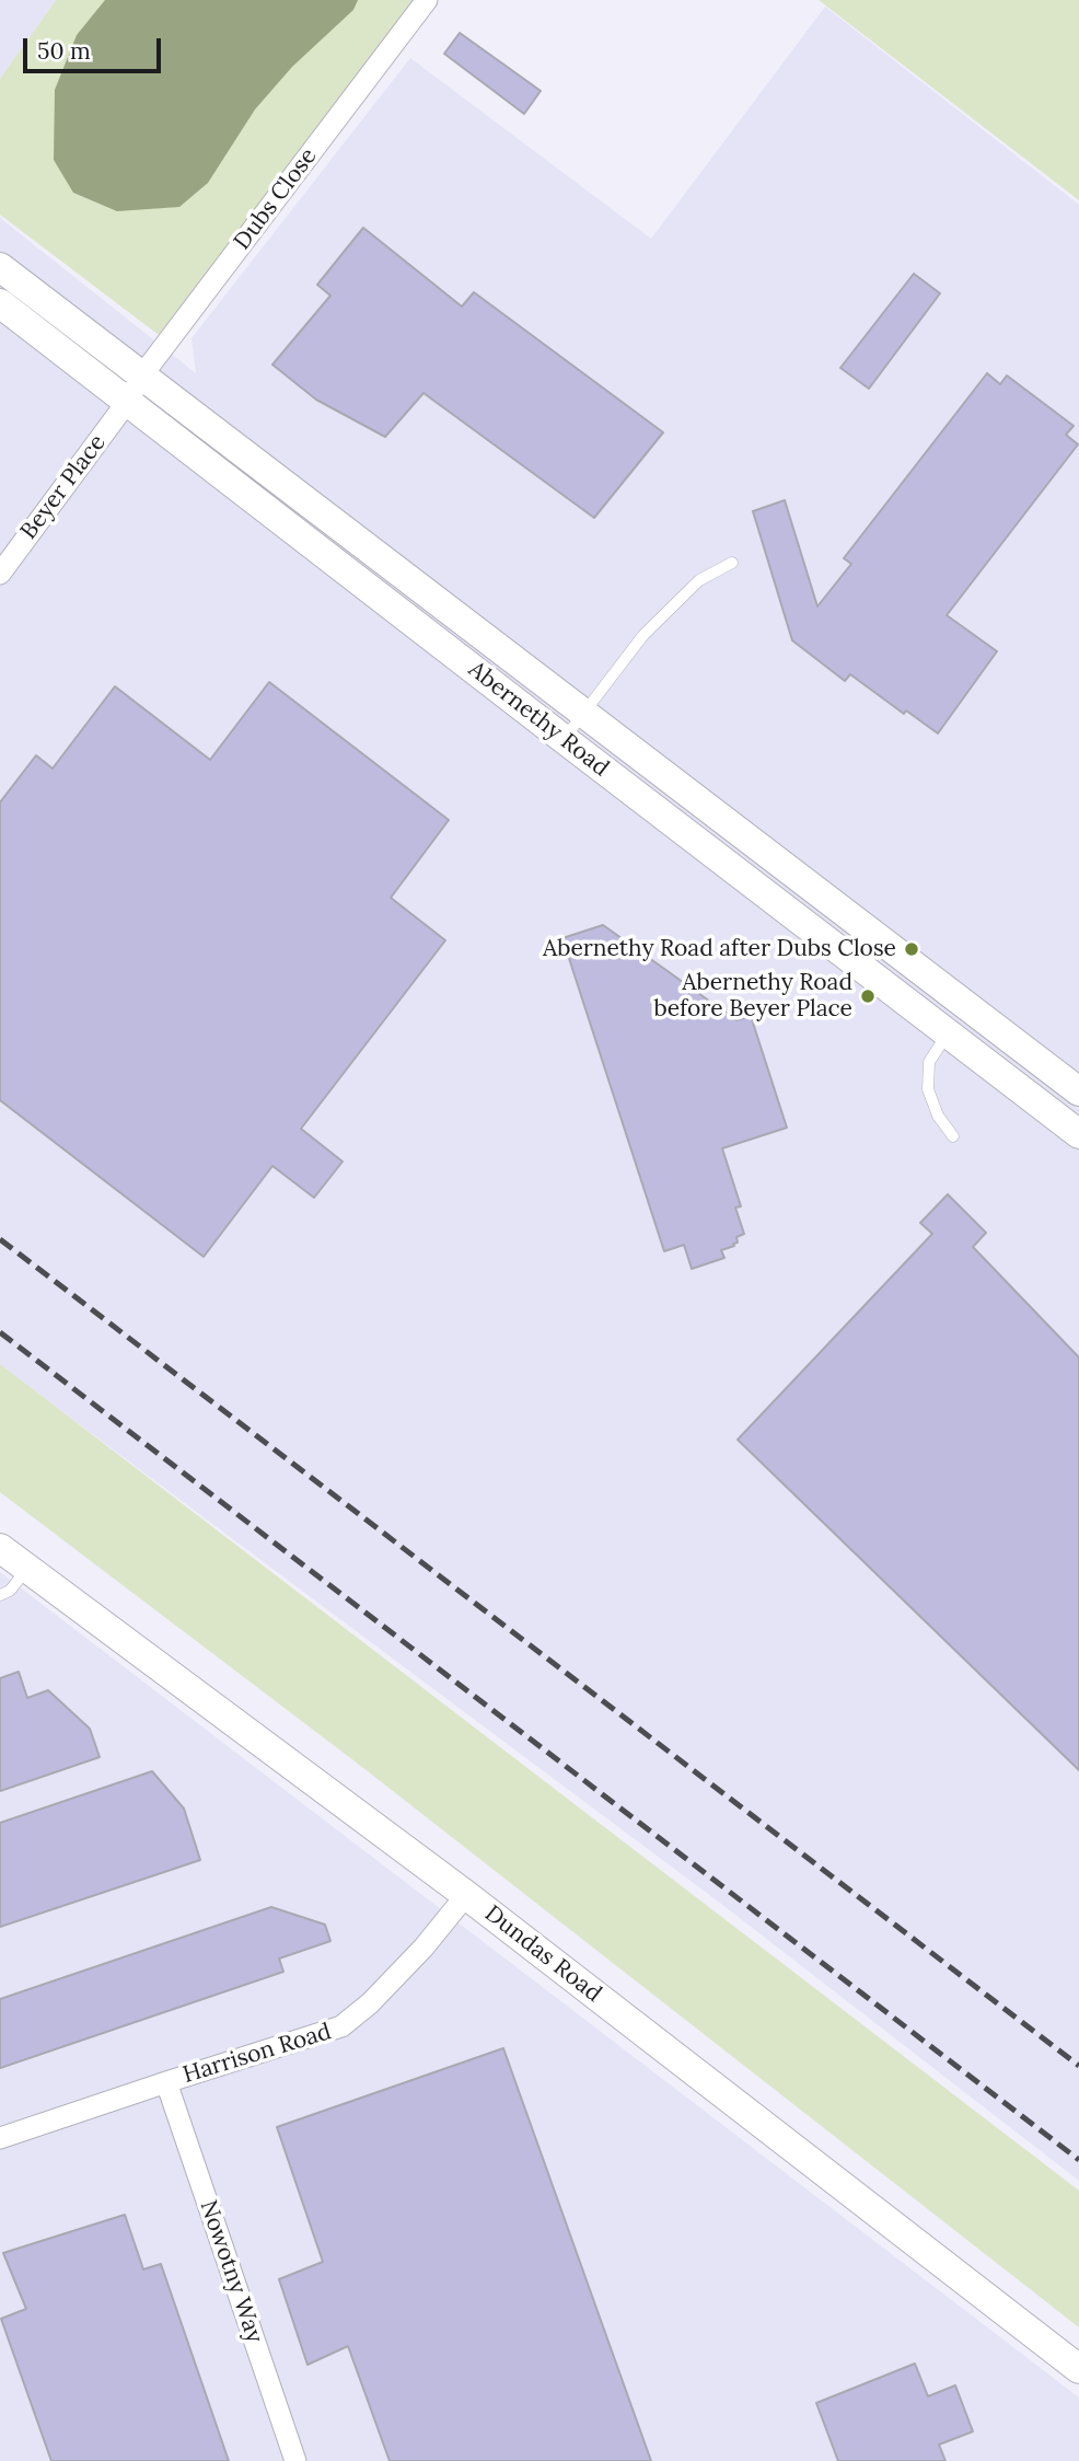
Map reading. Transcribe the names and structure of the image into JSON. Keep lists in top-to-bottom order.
{
  "streets": {
    "main road": ["Abernethy Road", "Dundas Road"],
    "street": [
      "Dubs Close",
      "Beyer Place",
      "Harrison Road",
      "Nowotny Way"
    ]
  },
  "crossings": [
    ["Dubs Close", "Beyer Place"],
    ["Dubs Close", "Abernethy Road"],
    ["Beyer Place", "Abernethy Road"],
    ["Dundas Road", "Harrison Road"],
    ["Harrison Road", "Nowotny Way"]
  ],
  "places": ["Abernethy Road after Dubs Close", "Abernethy Road before Beyer Place"],
  "scale_bar": "50 m"
}
